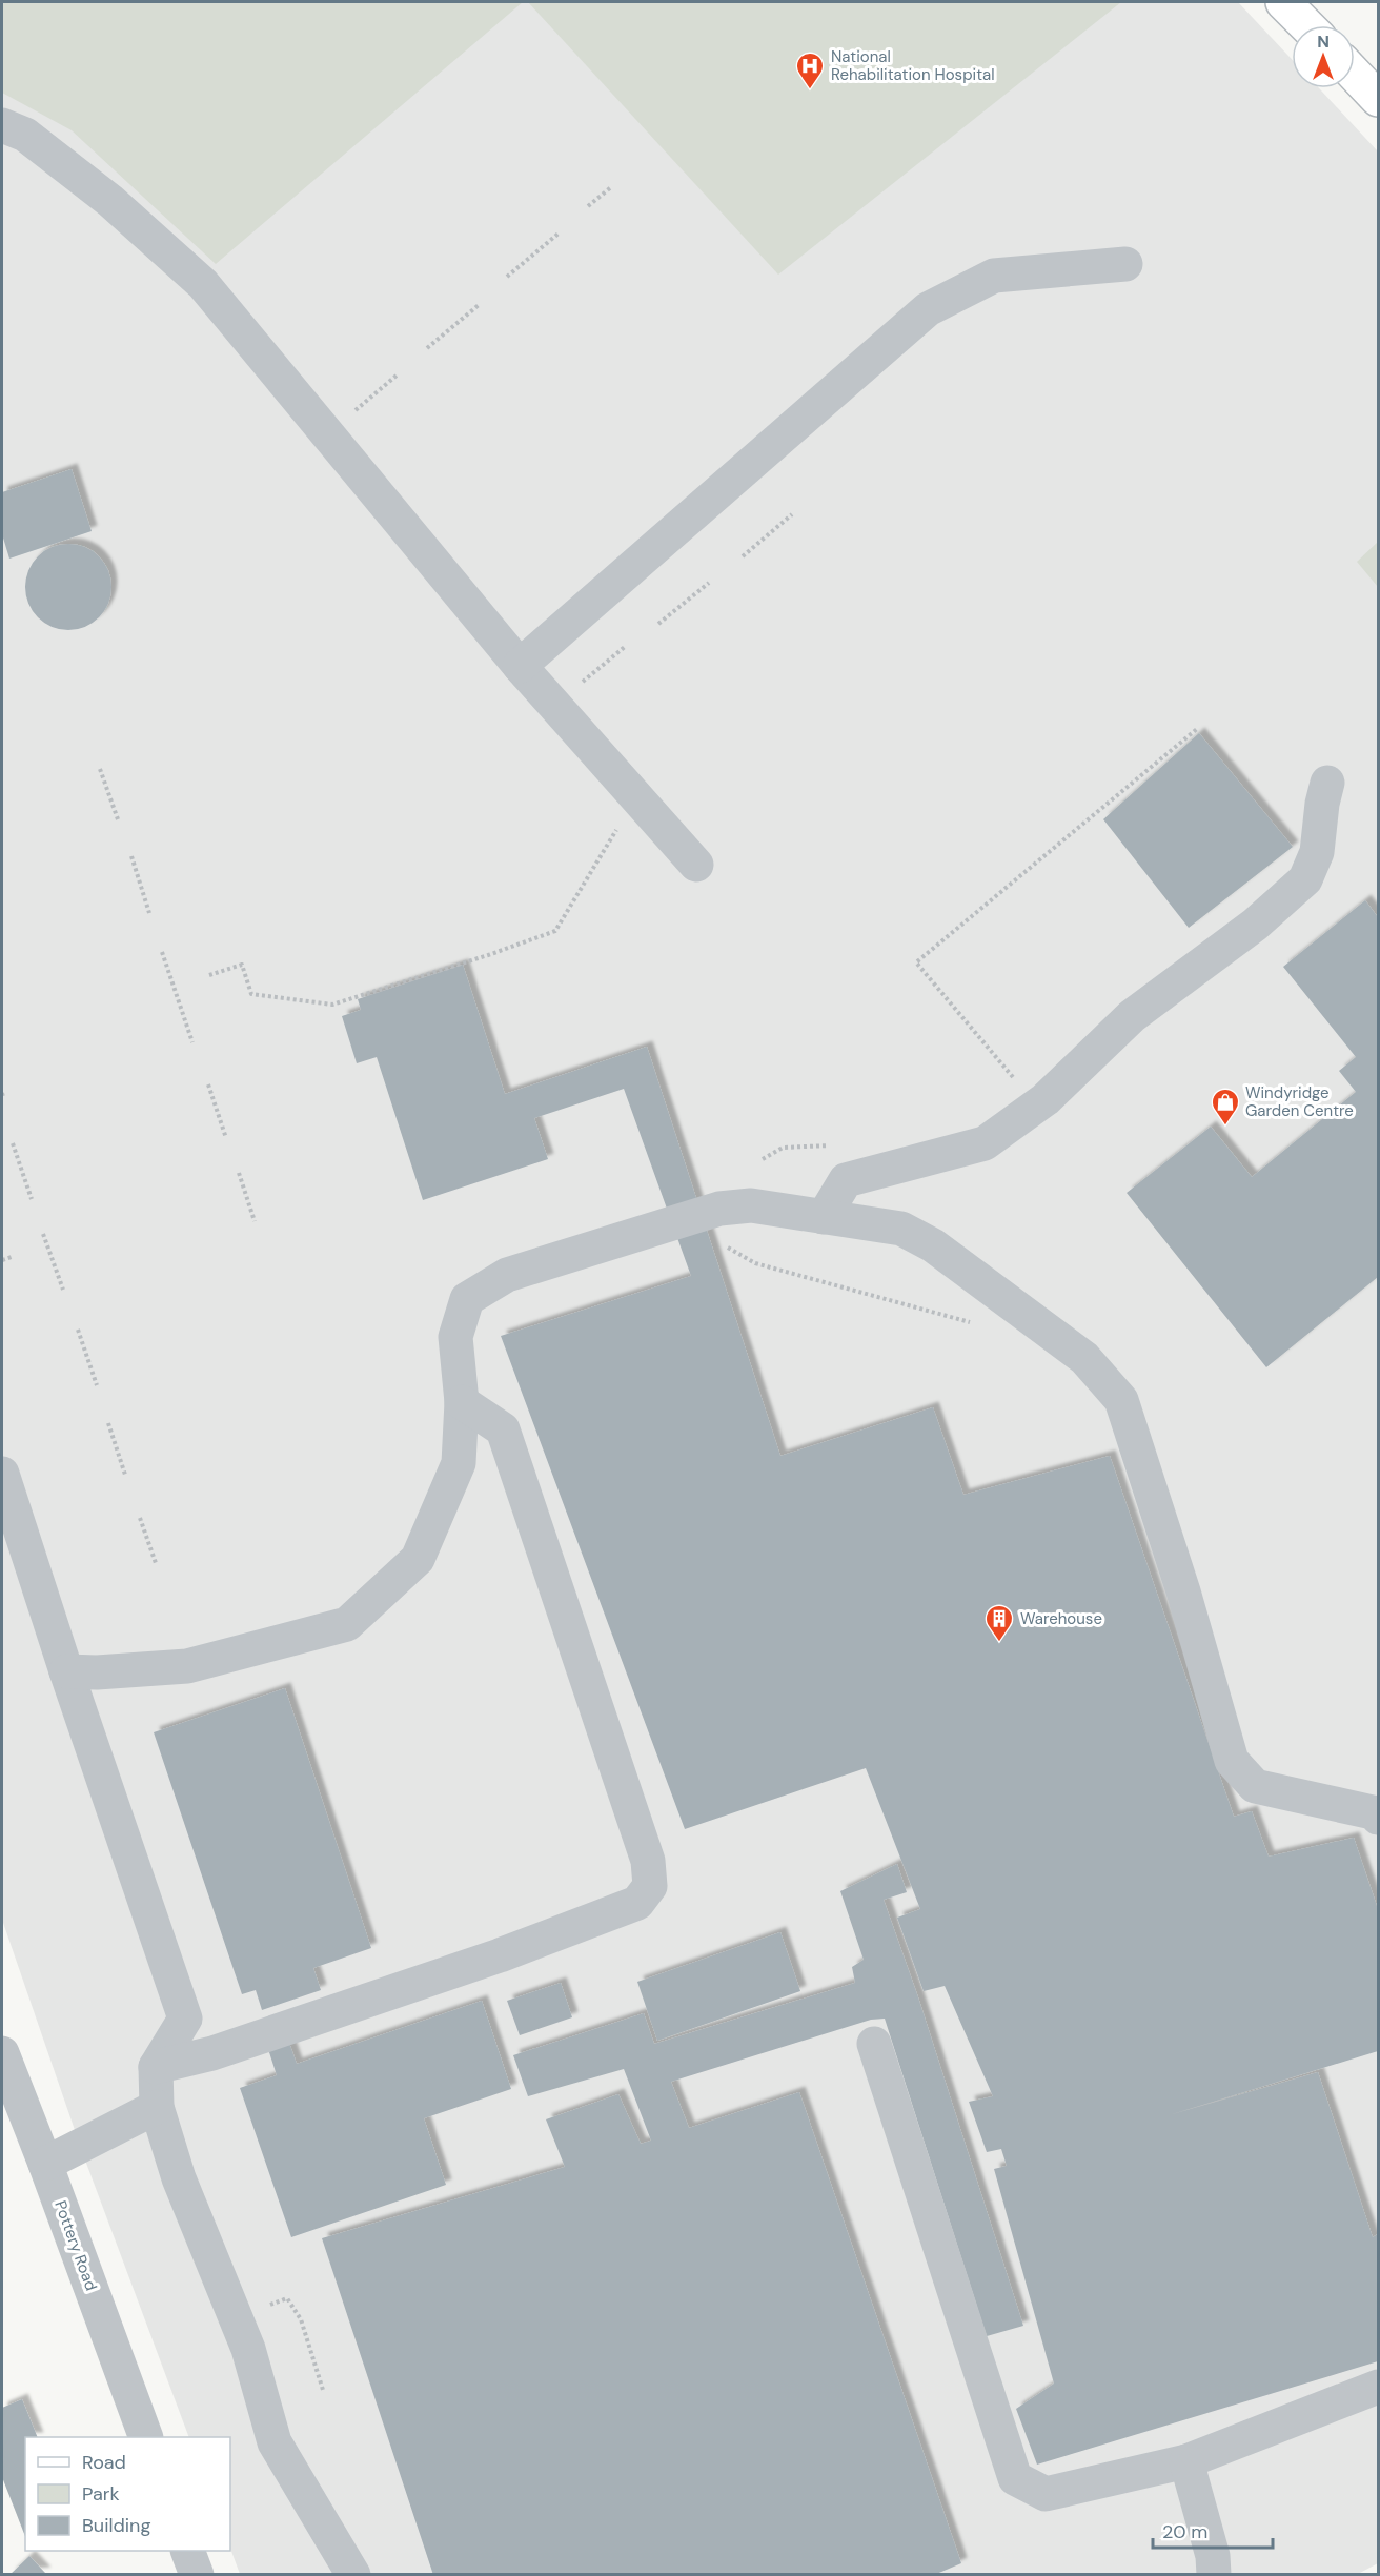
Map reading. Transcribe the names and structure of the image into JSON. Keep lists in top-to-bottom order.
{
  "streets": {
    "street": ["Pottery Road"]
  },
  "places": {
    "hospital": ["National Rehabilitation Hospital"],
    "shop": ["Windyridge Garden Centre"],
    "building": ["Warehouse"]
  },
  "legend": ["Road", "Park", "Building"],
  "scale_bar": "20 m",
  "north": "top"
}
